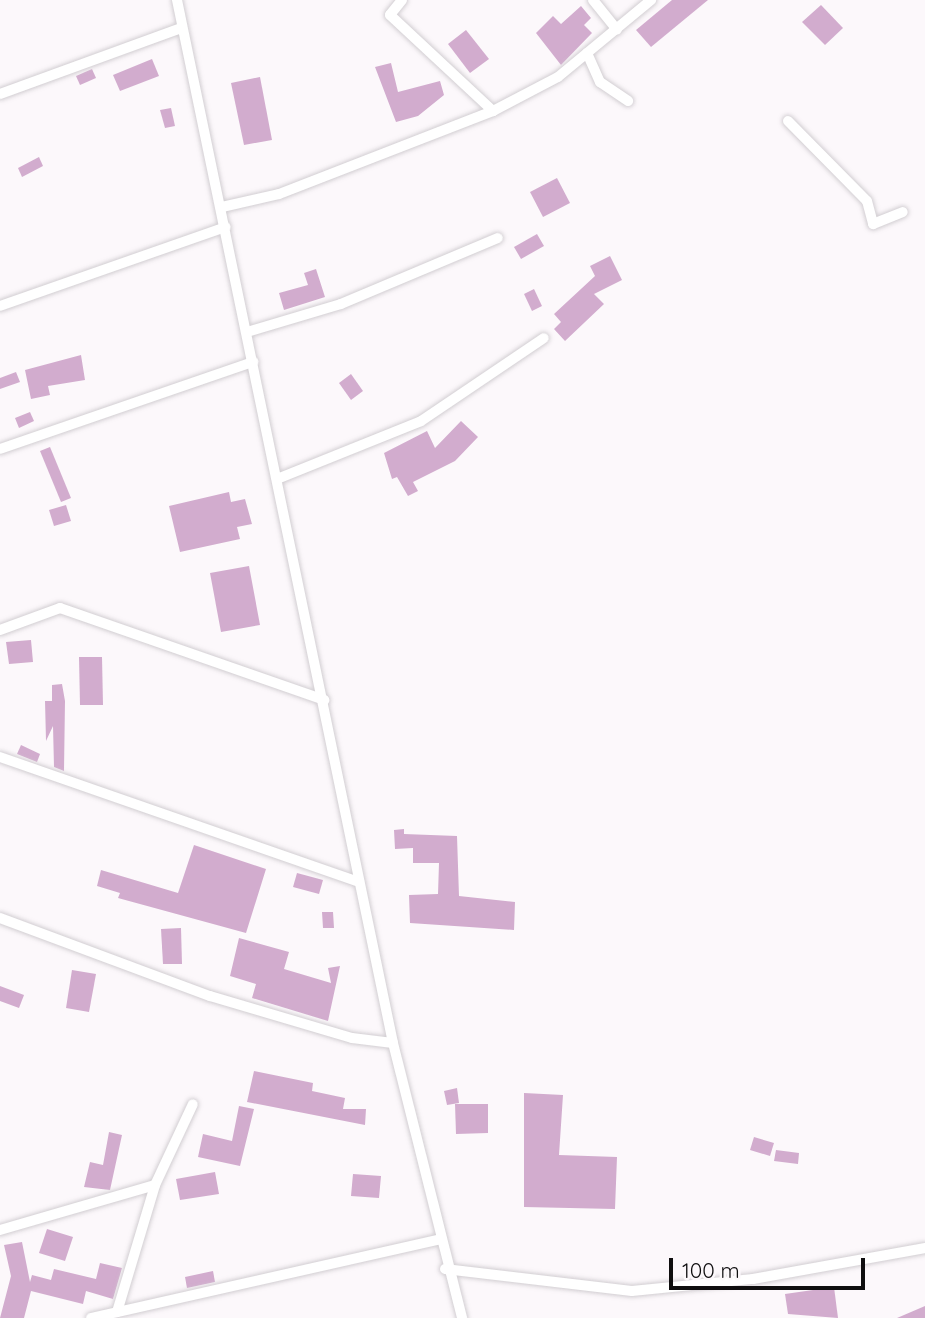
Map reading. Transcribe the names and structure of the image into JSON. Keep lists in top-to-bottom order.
{
  "scale_bar": "100 m"
}
